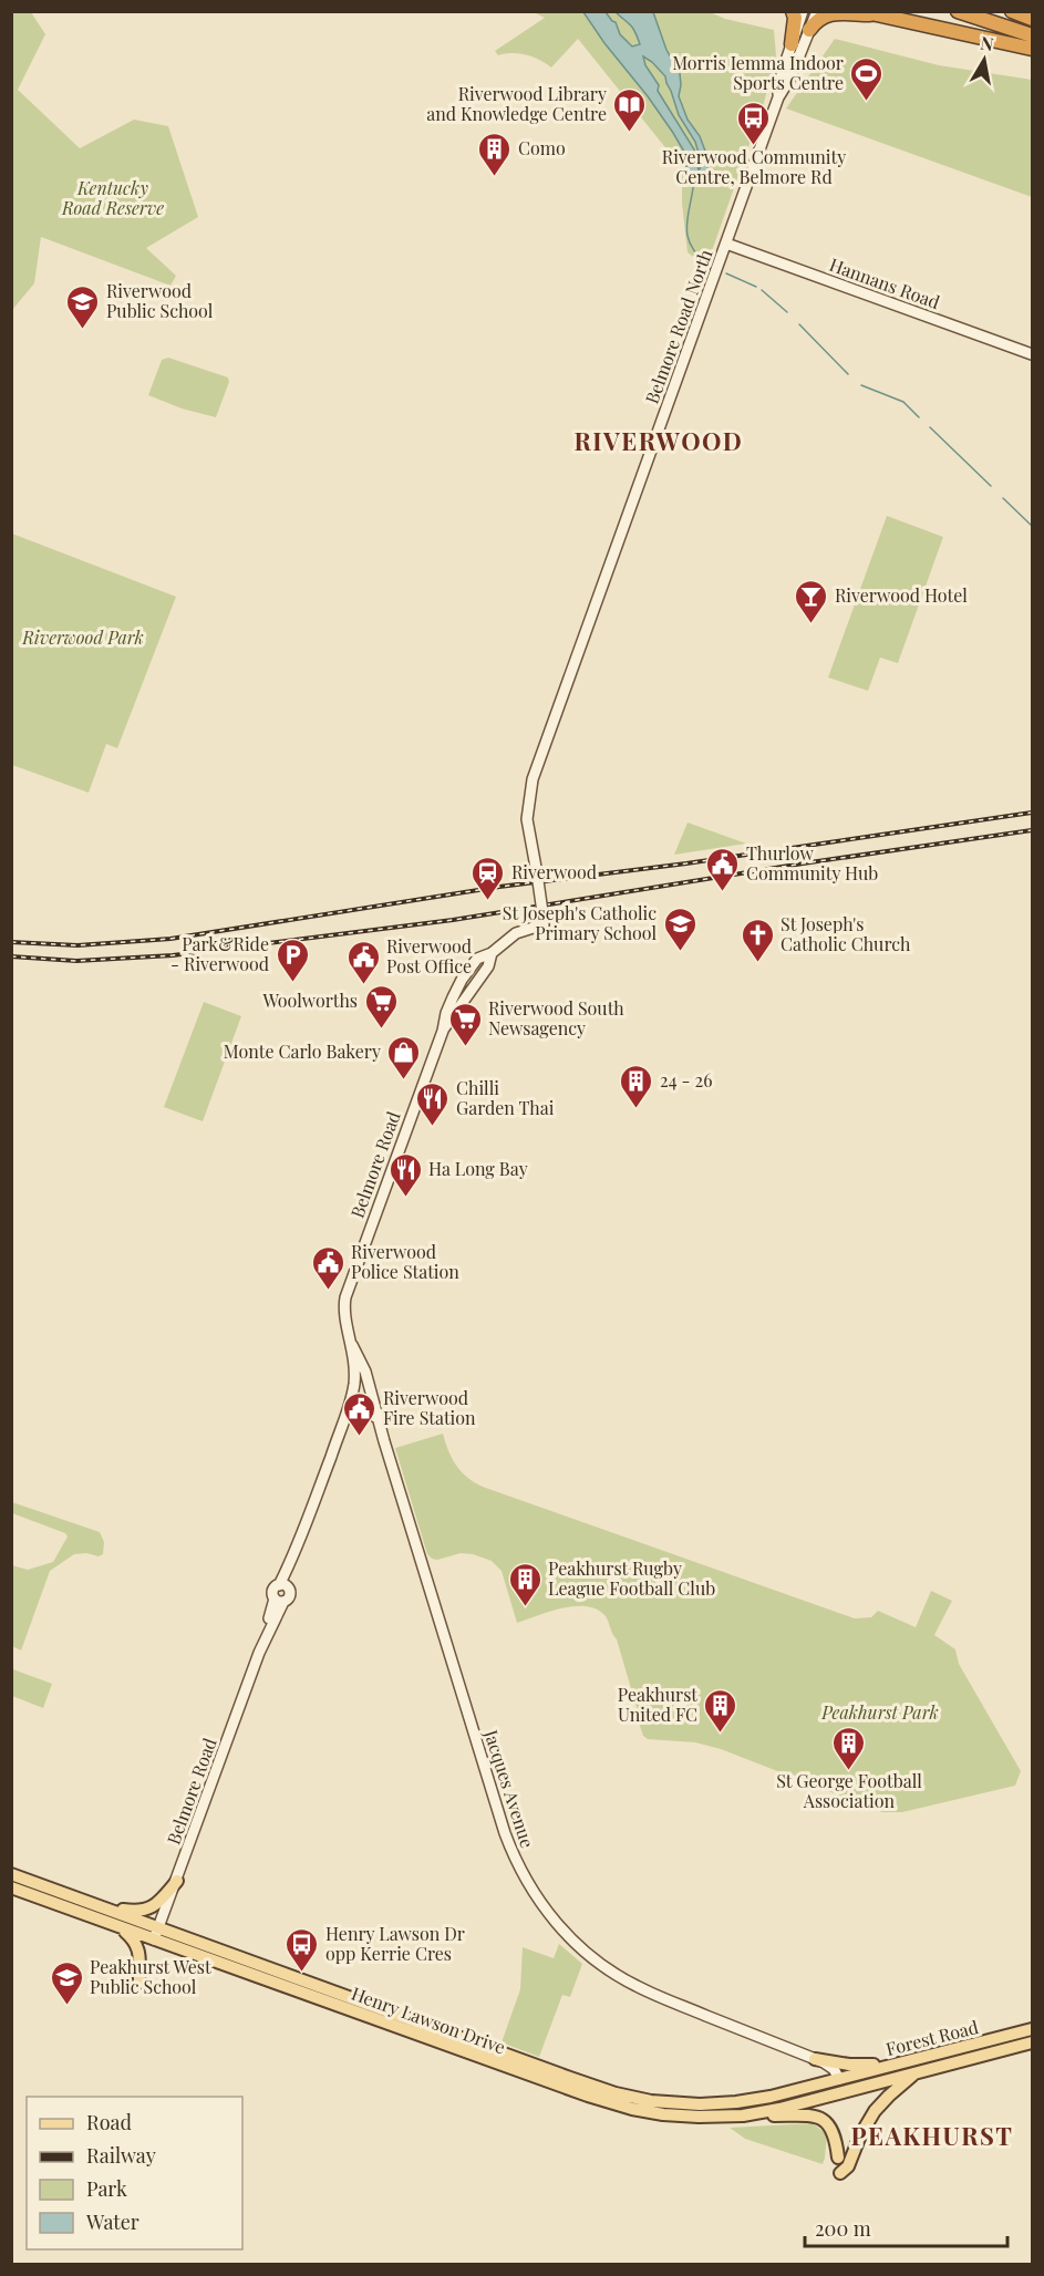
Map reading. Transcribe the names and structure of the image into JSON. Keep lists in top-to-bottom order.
{
  "streets": {
    "main road": [
      "Hannans Road",
      "Belmore Road North",
      "Belmore Road",
      "Jacques Avenue",
      "Henry Lawson Drive",
      "Forest Road"
    ]
  },
  "crossings": [
    ["Hannans Road", "Belmore Road North"],
    ["Belmore Road North", "Belmore Road"],
    ["Belmore Road", "Jacques Avenue"],
    ["Belmore Road", "Henry Lawson Drive"],
    ["Jacques Avenue", "Henry Lawson Drive"],
    ["Jacques Avenue", "Forest Road"],
    ["Henry Lawson Drive", "Forest Road"]
  ],
  "districts": ["RIVERWOOD", "PEAKHURST"],
  "parks": ["Kentucky Road Reserve", "Riverwood Park", "Peakhurst Park"],
  "places": {
    "sports": ["Morris Iemma Indoor Sports Centre"],
    "library": ["Riverwood Library and Knowledge Centre"],
    "bus stop": ["Riverwood Community Centre, Belmore Rd", "Henry Lawson Dr opp Kerrie Cres"],
    "building": [
      "Como",
      "24 - 26",
      "Peakhurst Rugby League Football Club",
      "Peakhurst United FC",
      "St George Football Association"
    ],
    "school or university": ["Riverwood Public School", "St Joseph's Catholic Primary School", "Peakhurst West Public School"],
    "bar": ["Riverwood Hotel"],
    "public building": [
      "Thurlow Community Hub",
      "Riverwood Post Office",
      "Riverwood Police Station",
      "Riverwood Fire Station"
    ],
    "station": ["Riverwood"],
    "church": ["St Joseph's Catholic Church"],
    "parking": ["Park&Ride - Riverwood"],
    "supermarket": ["Woolworths", "Riverwood South Newsagency"],
    "shop": ["Monte Carlo Bakery"],
    "restaurant": ["Chilli Garden Thai", "Ha Long Bay"]
  },
  "legend": [
    "Road",
    "Railway",
    "Park",
    "Water"
  ],
  "scale_bar": "200 m",
  "north": "top"
}
